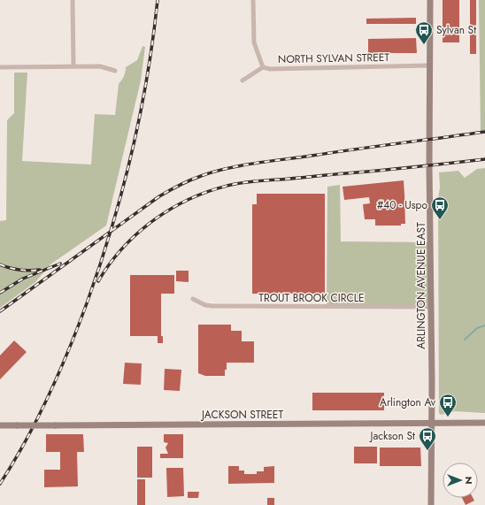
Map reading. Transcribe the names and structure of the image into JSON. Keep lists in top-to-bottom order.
{
  "streets": {
    "street": [
      "NORTH SYLVAN STREET",
      "ARLINGTON AVENUE EAST",
      "TROUT BROOK CIRCLE",
      "JACKSON STREET"
    ]
  },
  "crossings": [
    ["NORTH SYLVAN STREET", "ARLINGTON AVENUE EAST"],
    ["ARLINGTON AVENUE EAST", "TROUT BROOK CIRCLE"],
    ["ARLINGTON AVENUE EAST", "JACKSON STREET"]
  ],
  "places": {
    "bus stop": [
      "Sylvan St",
      "#40 - Uspo",
      "Arlington Av",
      "Jackson St"
    ]
  },
  "north": "right"
}
